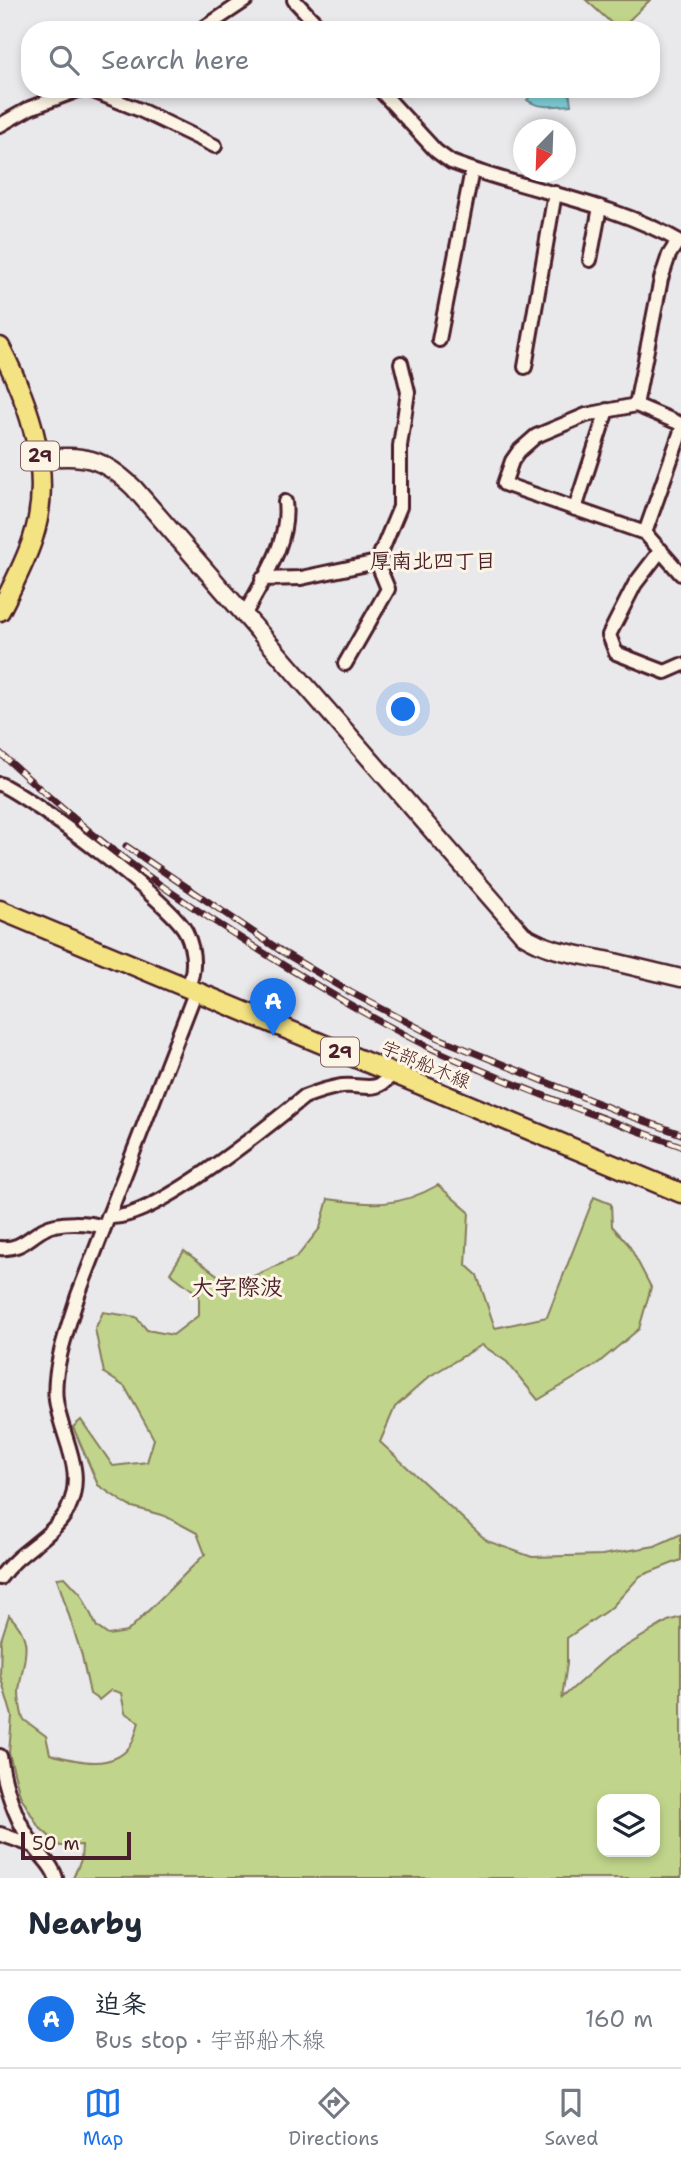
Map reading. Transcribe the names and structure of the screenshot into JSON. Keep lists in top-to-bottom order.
{
  "streets": {
    "main road": ["29", "宇部船木線"]
  },
  "districts": ["厚南北四丁目", "大字際波"],
  "scale_bar": "50 m",
  "north": "bottom left",
  "page": {
    "search": "Search here",
    "pins": "A",
    "scale": "50 m",
    "heading": "Nearby",
    "list": [
      {
        "mark": "A",
        "name": "迫条",
        "note": "Bus stop · 宇部船木線",
        "value": "160 m"
      }
    ],
    "nav": ["Map", "Directions", "Saved"]
  }
}
